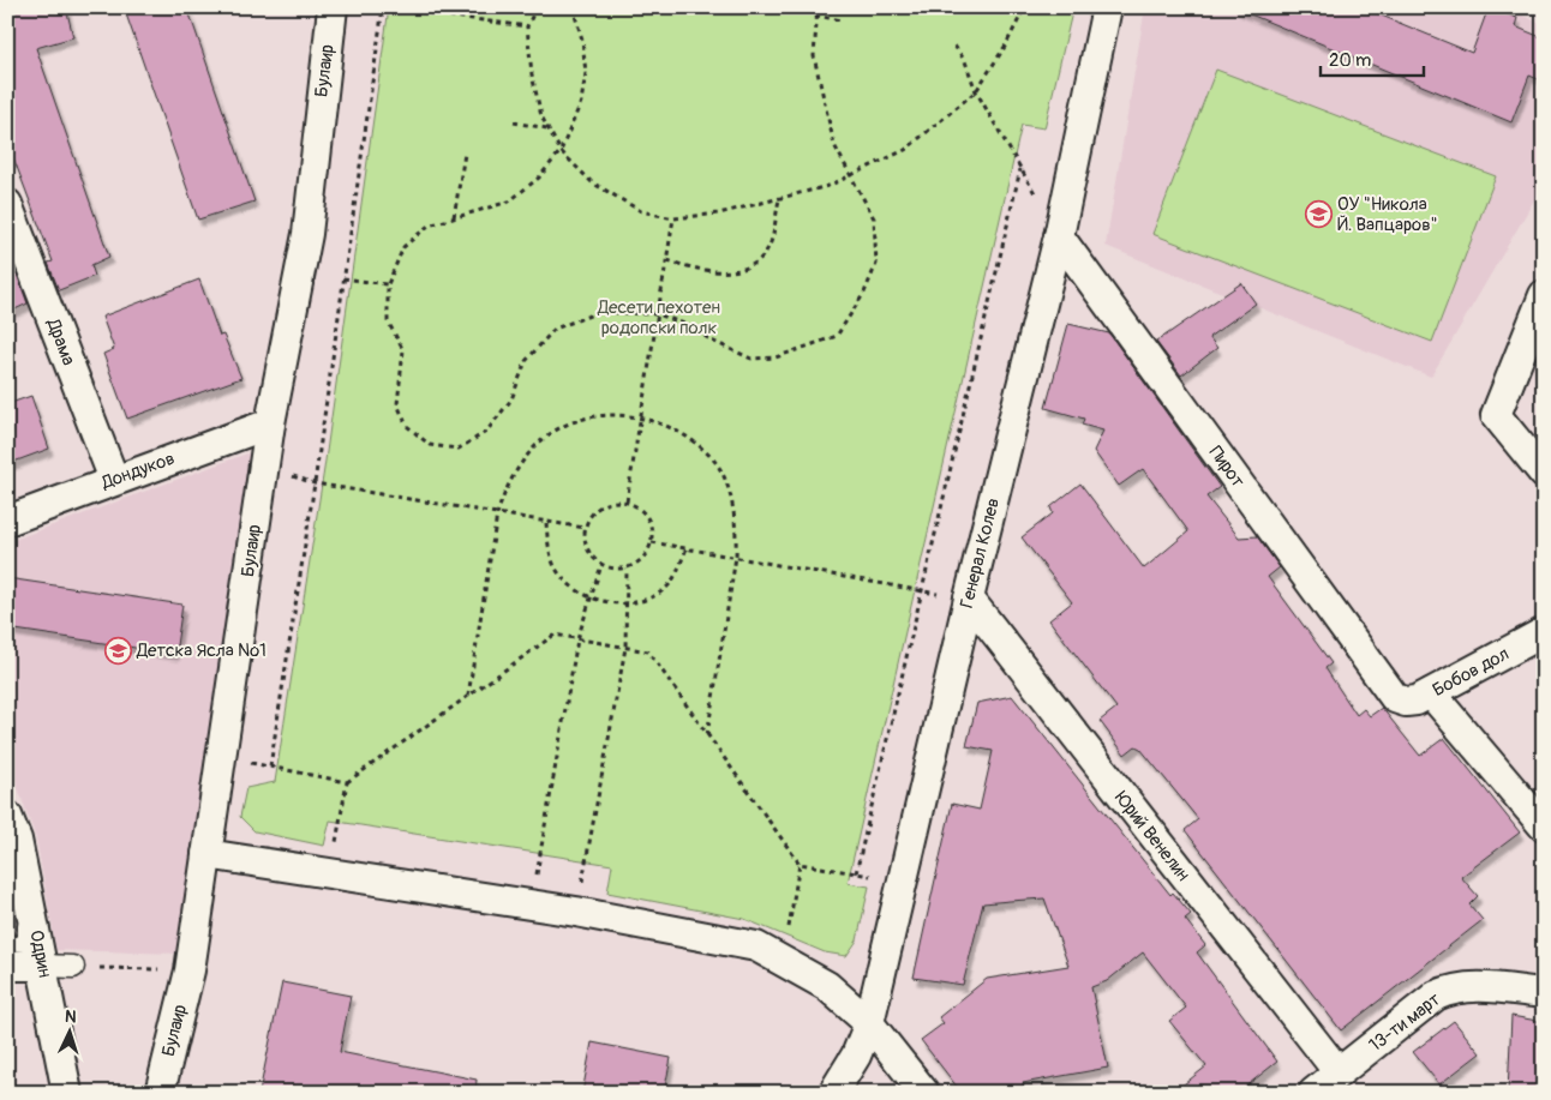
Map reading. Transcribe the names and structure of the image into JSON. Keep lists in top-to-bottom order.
{
  "streets": {
    "street": [
      "Булаир",
      "Драма",
      "Пирот",
      "Дондуков",
      "Генерал Колев",
      "Бобов дол",
      "Юрий Венелин",
      "Одрин",
      "13-ти март"
    ]
  },
  "crossings": [
    ["Булаир", "Дондуков"],
    ["Драма", "Дондуков"],
    ["Пирот", "Генерал Колев"],
    ["Пирот", "Бобов дол"],
    ["Генерал Колев", "Юрий Венелин"],
    ["Юрий Венелин", "13-ти март"]
  ],
  "parks": ["Десети пехотен родопски полк"],
  "places": {
    "school or university": ["ОУ \"Никола Й. Вапцаров\"", "Детска Ясла №1"]
  },
  "scale_bar": "20 m",
  "north": "top"
}
